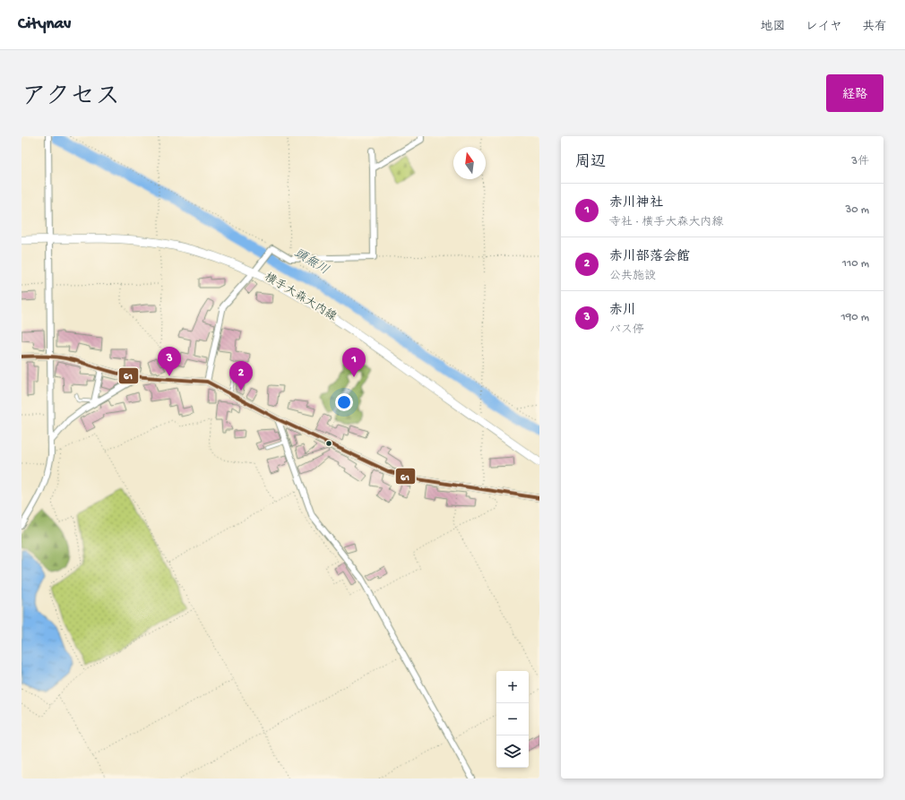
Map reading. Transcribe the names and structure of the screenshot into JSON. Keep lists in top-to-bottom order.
{
  "streets": {
    "main road": ["横手大森大内線"]
  },
  "water": ["頭無川"],
  "lines": ["transit line 61"],
  "north": "top",
  "page": {
    "header": "Citynav",
    "nav": ["地図", "レイヤ", "共有"],
    "title": "アクセス",
    "buttons": "経路",
    "heading": ["周辺", "3件"],
    "list": [
      {
        "mark": "1",
        "name": "赤川神社",
        "note": "寺社 · 横手大森大内線",
        "value": "30 m"
      },
      {
        "mark": "2",
        "name": "赤川部落会館",
        "note": "公共施設",
        "value": "110 m"
      },
      {
        "mark": "3",
        "name": "赤川",
        "note": "バス停",
        "value": "190 m"
      }
    ],
    "pins": ["3", "1", "2"],
    "map_buttons": ["+", "−"]
  }
}
